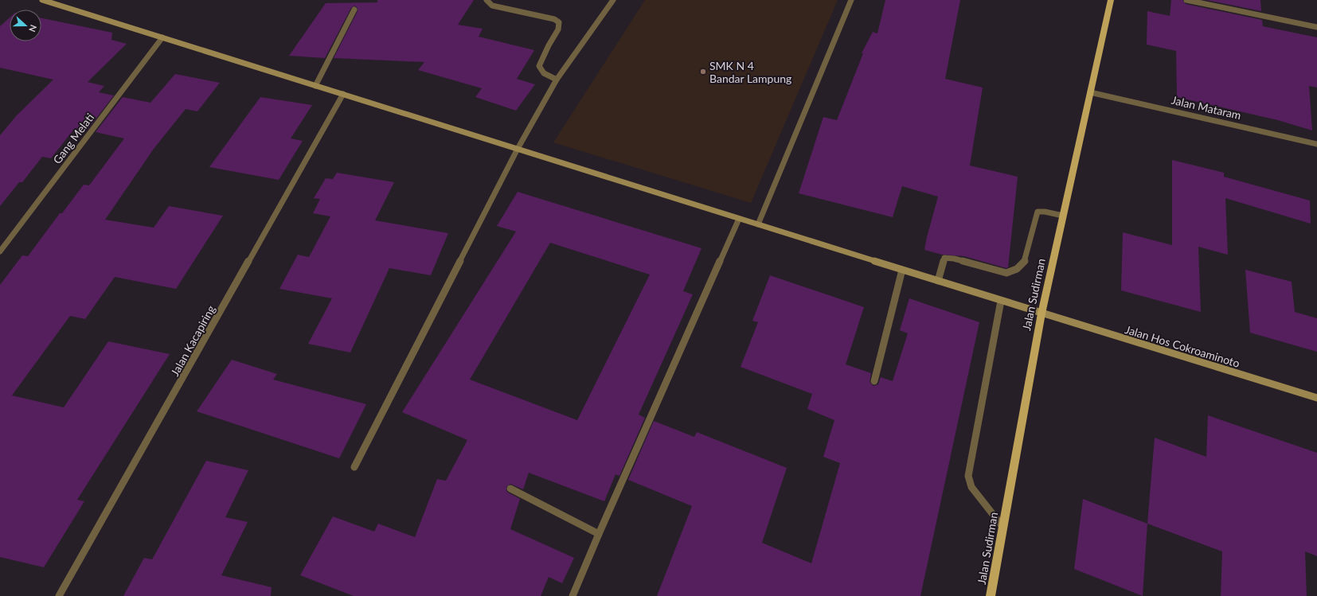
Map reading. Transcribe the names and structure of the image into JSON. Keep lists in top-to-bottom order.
{
  "streets": {
    "main road": ["Jalan Sudirman"],
    "street": [
      "Jalan Mataram",
      "Gang Melati",
      "Jalan Kacapiring",
      "Jalan Hos Cokroaminoto"
    ]
  },
  "crossings": [
    ["Jalan Mataram", "Jalan Sudirman"],
    ["Gang Melati", "Jalan Hos Cokroaminoto"],
    ["Jalan Sudirman", "Jalan Hos Cokroaminoto"],
    ["Jalan Kacapiring", "Jalan Hos Cokroaminoto"]
  ],
  "places": ["SMK N 4 Bandar Lampung"],
  "north": "right"
}
